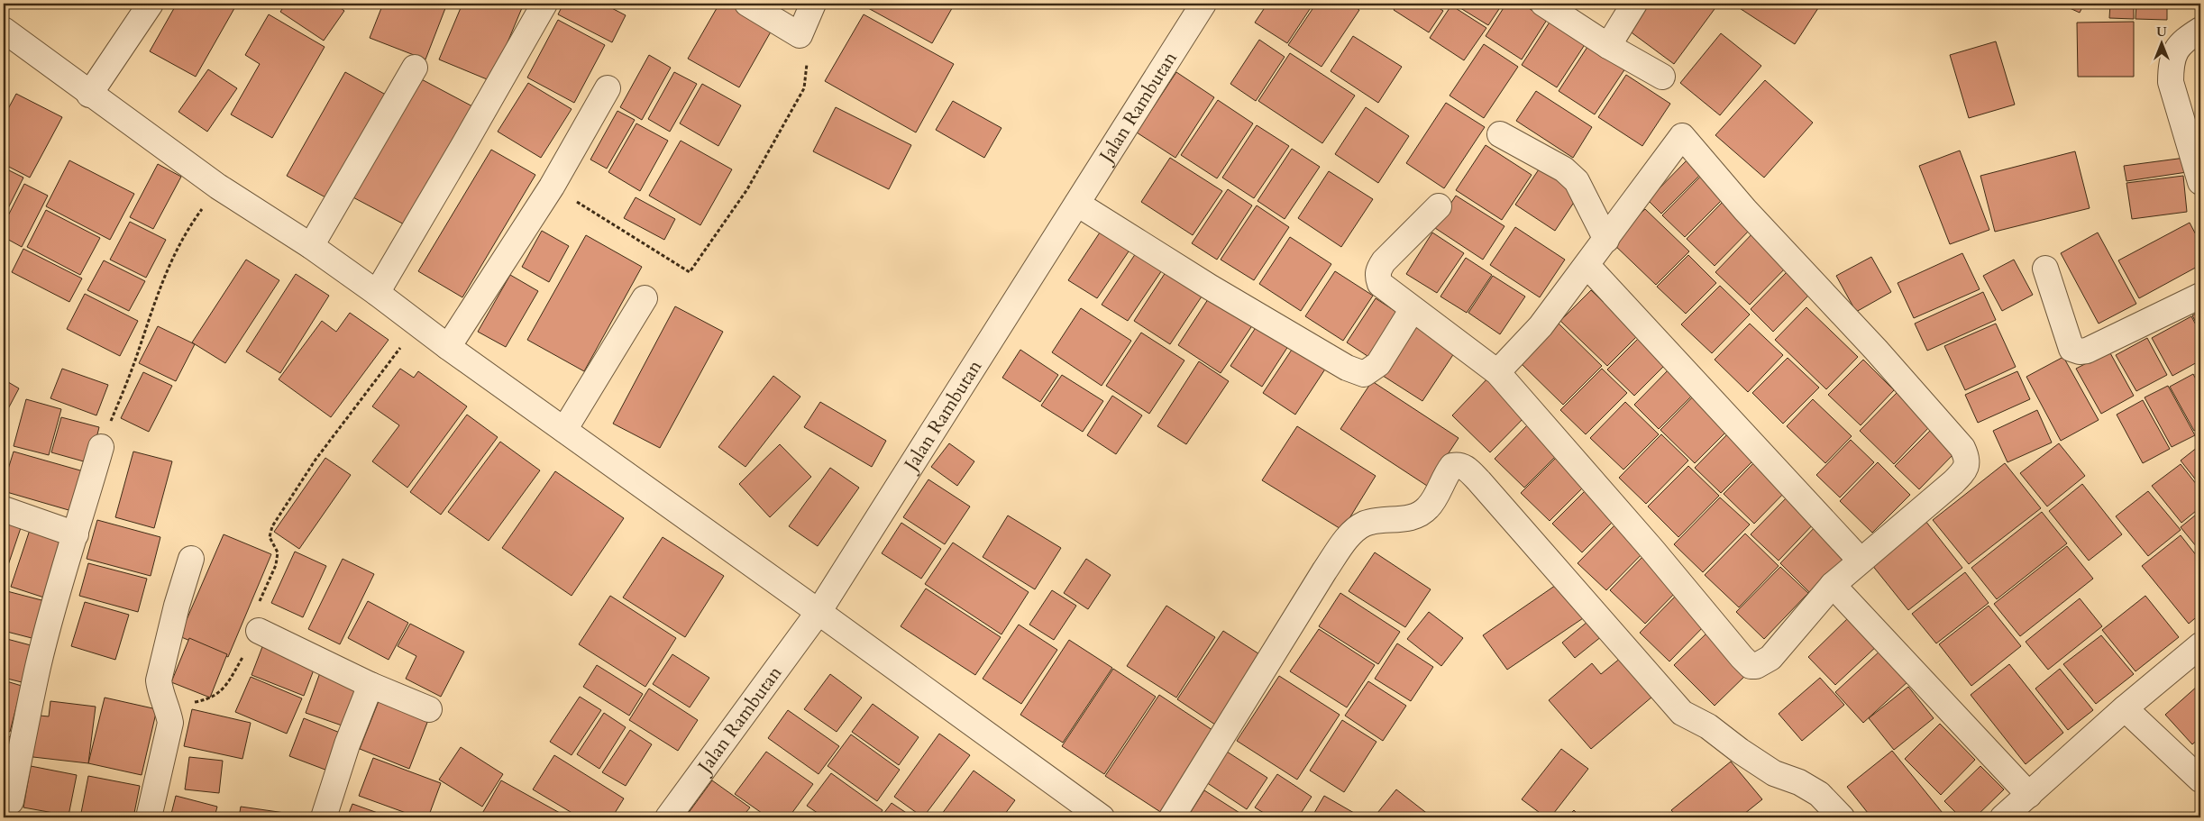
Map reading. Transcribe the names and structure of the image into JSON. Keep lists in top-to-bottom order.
{
  "streets": {
    "street": ["Jalan Rambutan"]
  },
  "north": "top"
}
